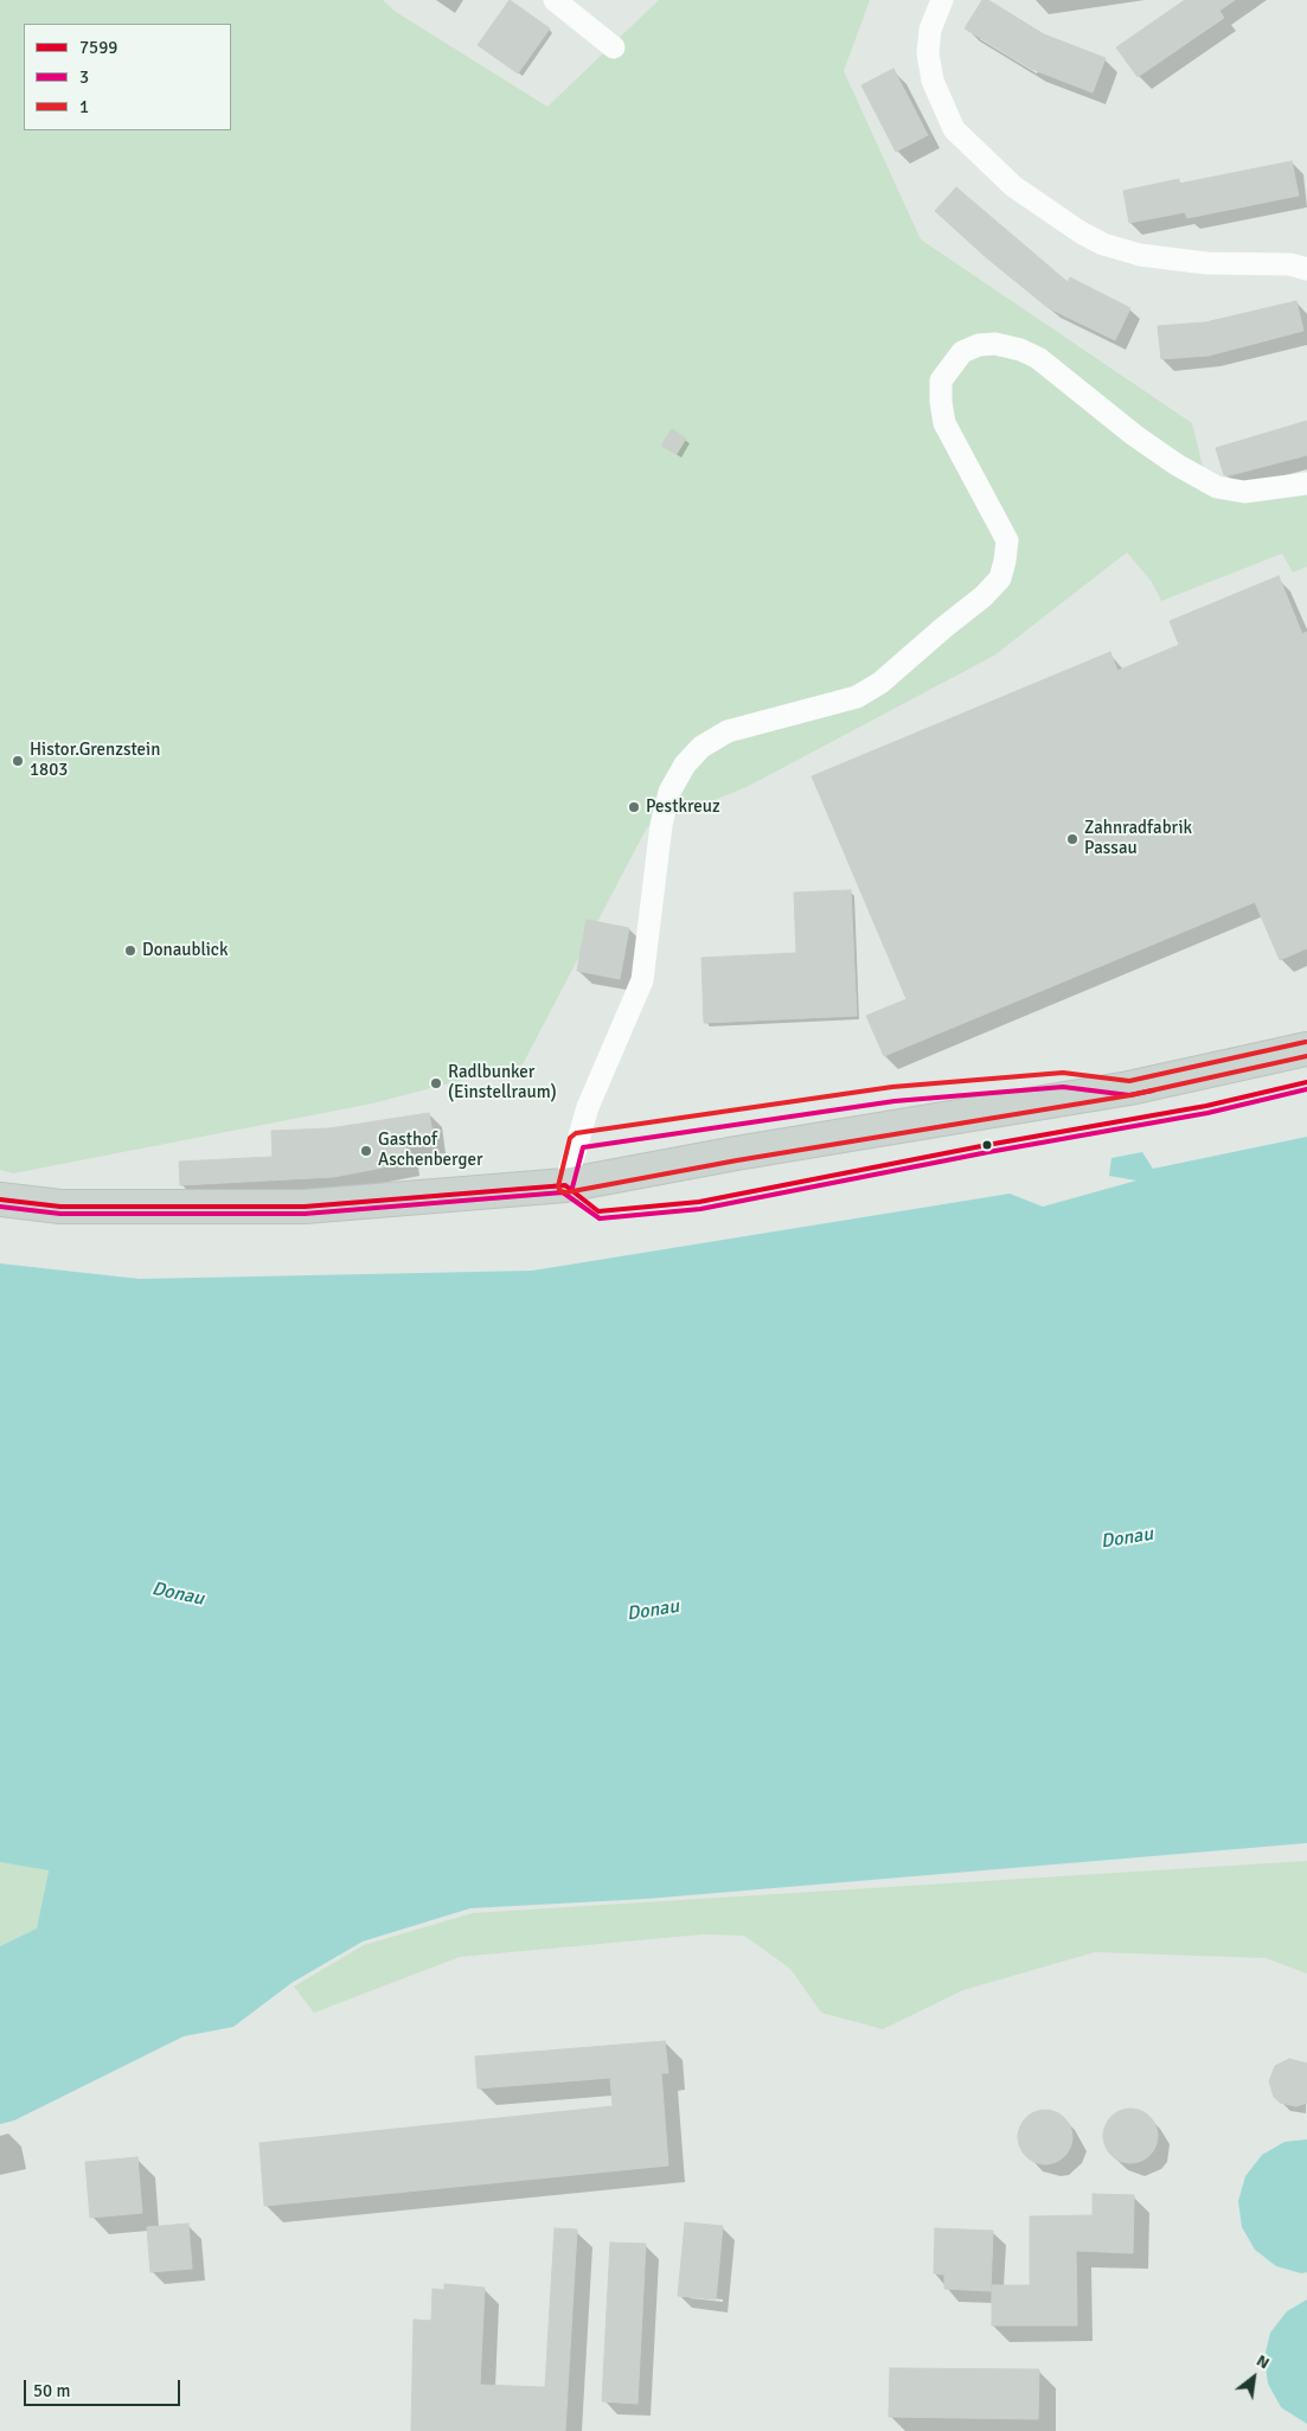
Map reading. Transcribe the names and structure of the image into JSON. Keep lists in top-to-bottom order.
{
  "water": ["Donau"],
  "places": [
    "Histor.Grenzstein 1803",
    "Pestkreuz",
    "Zahnradfabrik Passau",
    "Donaublick",
    "Radlbunker (Einstellraum)",
    "Gasthof Aschenberger"
  ],
  "lines": ["transit line 1", "transit line 7599", "transit line 3"],
  "legend": ["7599", "3", "1"],
  "scale_bar": "50 m",
  "north": "top right"
}
